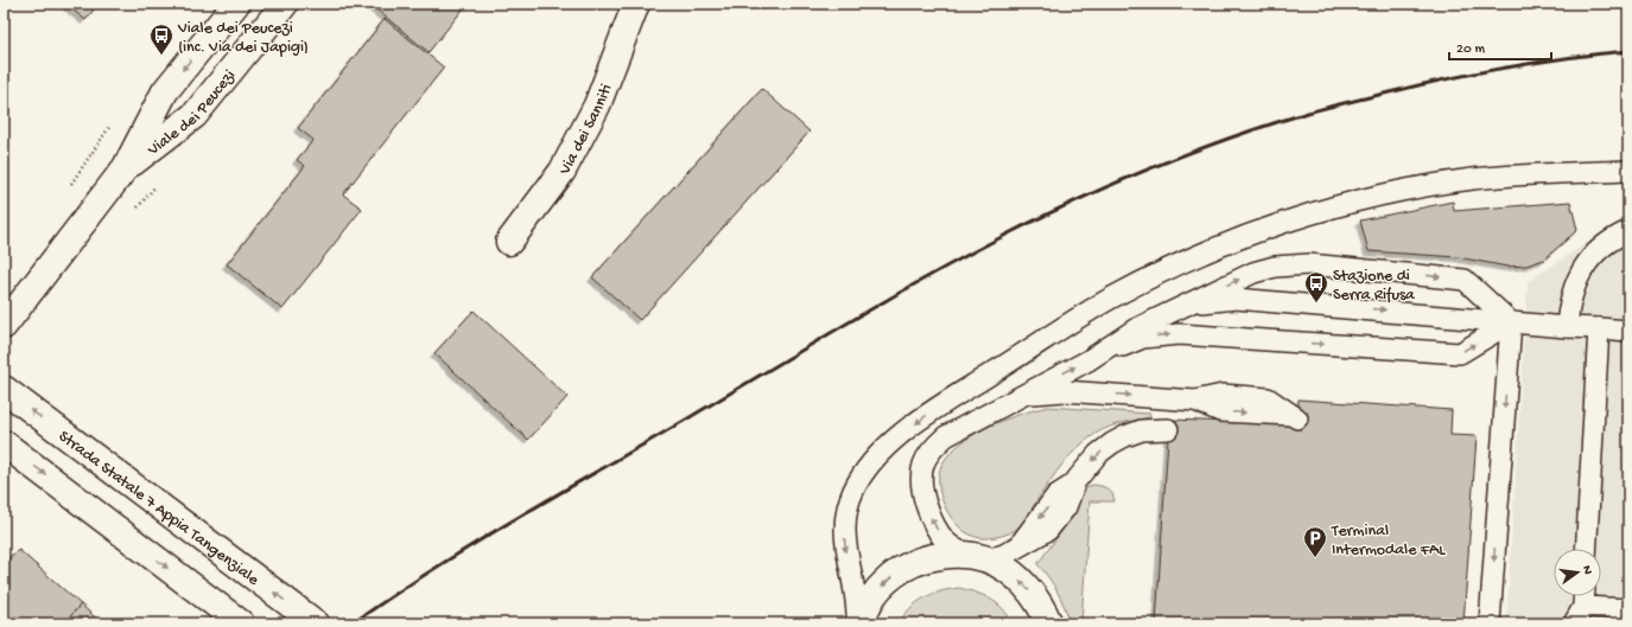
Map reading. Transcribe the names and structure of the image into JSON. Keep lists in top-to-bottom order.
{
  "streets": {
    "main road": ["Viale dei Peucezi", "Via dei Sanniti", "Strada Statale 7 Appia Tangenziale"]
  },
  "places": {
    "bus stop": ["Viale dei Peucezi (inc. Via dei Japigi)", "Stazione di Serra Rifusa"],
    "parking": ["Terminal Intermodale FAL"]
  },
  "scale_bar": "20 m",
  "north": "right"
}
